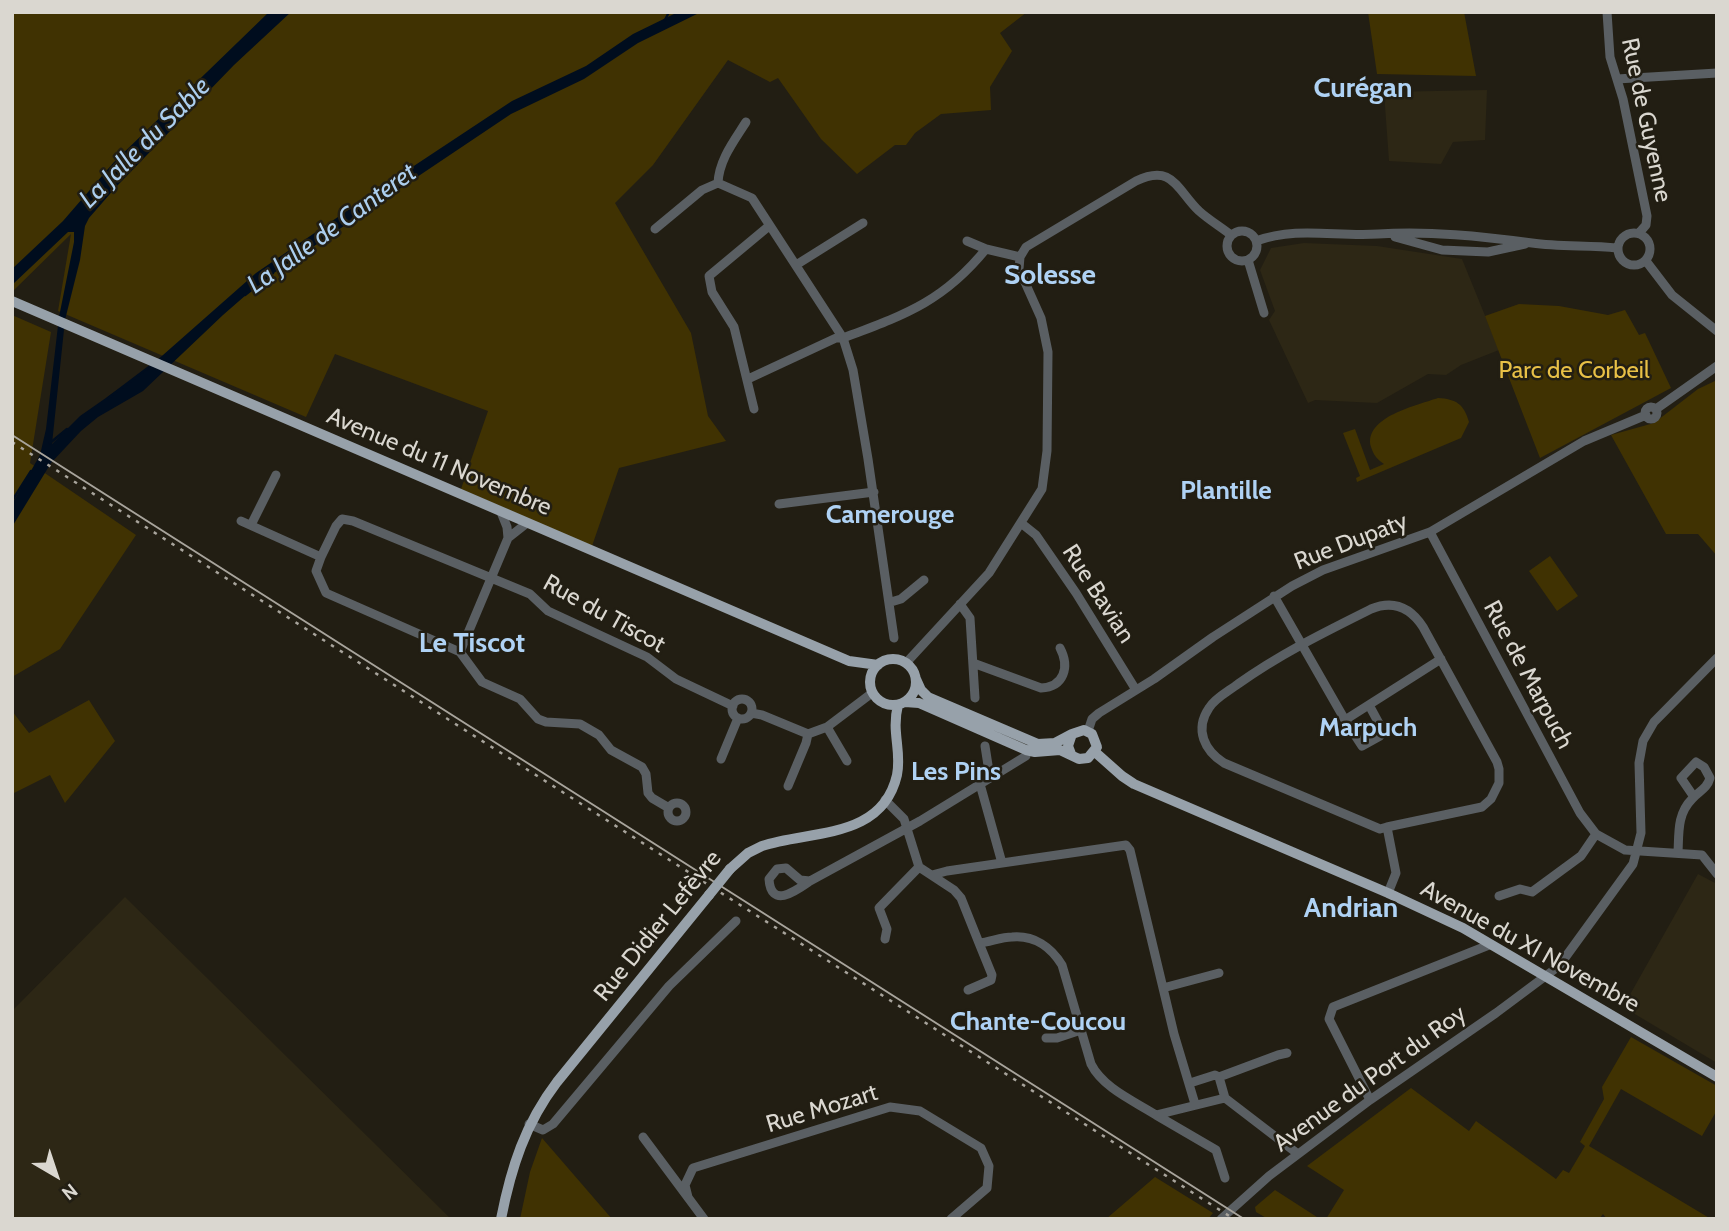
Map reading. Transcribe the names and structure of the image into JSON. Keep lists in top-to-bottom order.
{
  "streets": {
    "main road": ["Avenue du 11 Novembre", "Rue Didier Lefèvre", "Avenue du XI Novembre"],
    "street": [
      "Rue de Guyenne",
      "Rue Dupaty",
      "Rue Bavian",
      "Rue du Tiscot",
      "Rue de Marpuch",
      "Avenue du Port du Roy",
      "Rue Mozart"
    ]
  },
  "crossings": [
    ["Avenue du 11 Novembre", "Rue Didier Lefèvre"],
    ["Rue Dupaty", "Rue Bavian"],
    ["Rue Dupaty", "Rue de Marpuch"],
    ["Rue Dupaty", "Avenue du XI Novembre"],
    ["Rue de Marpuch", "Avenue du Port du Roy"],
    ["Avenue du XI Novembre", "Avenue du Port du Roy"]
  ],
  "districts": [
    "Curégan",
    "Solesse",
    "Plantille",
    "Camerouge",
    "Le Tiscot",
    "Marpuch",
    "Les Pins",
    "Andrian",
    "Chante-Coucou"
  ],
  "water": ["La Jalle du Sable", "La Jalle de Canteret"],
  "parks": ["Parc de Corbeil"],
  "north": "bottom right"
}
